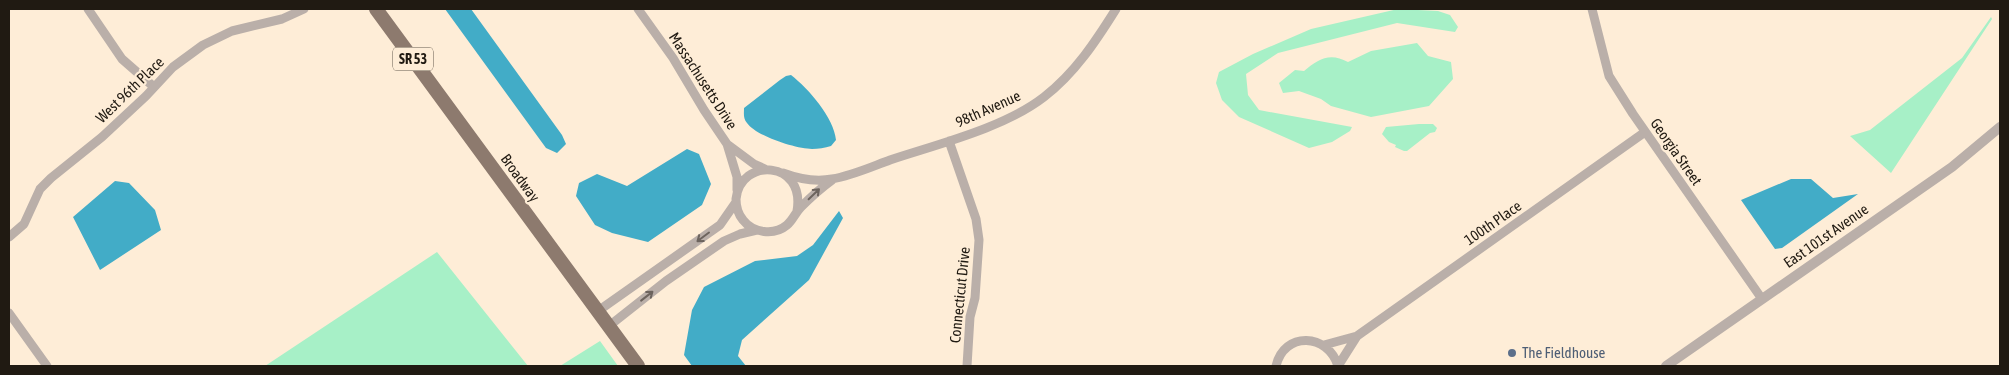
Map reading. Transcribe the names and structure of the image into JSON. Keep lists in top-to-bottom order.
{
  "streets": {
    "main road": ["SR 53", "Broadway"],
    "street": [
      "Massachusetts Drive",
      "West 96th Place",
      "98th Avenue",
      "Georgia Street",
      "100th Place",
      "East 101st Avenue",
      "Connecticut Drive"
    ]
  },
  "crossings": [
    ["Massachusetts Drive", "98th Avenue"],
    ["98th Avenue", "Broadway"],
    ["98th Avenue", "Connecticut Drive"],
    ["Georgia Street", "100th Place"],
    ["Georgia Street", "East 101st Avenue"]
  ],
  "places": ["The Fieldhouse"]
}
